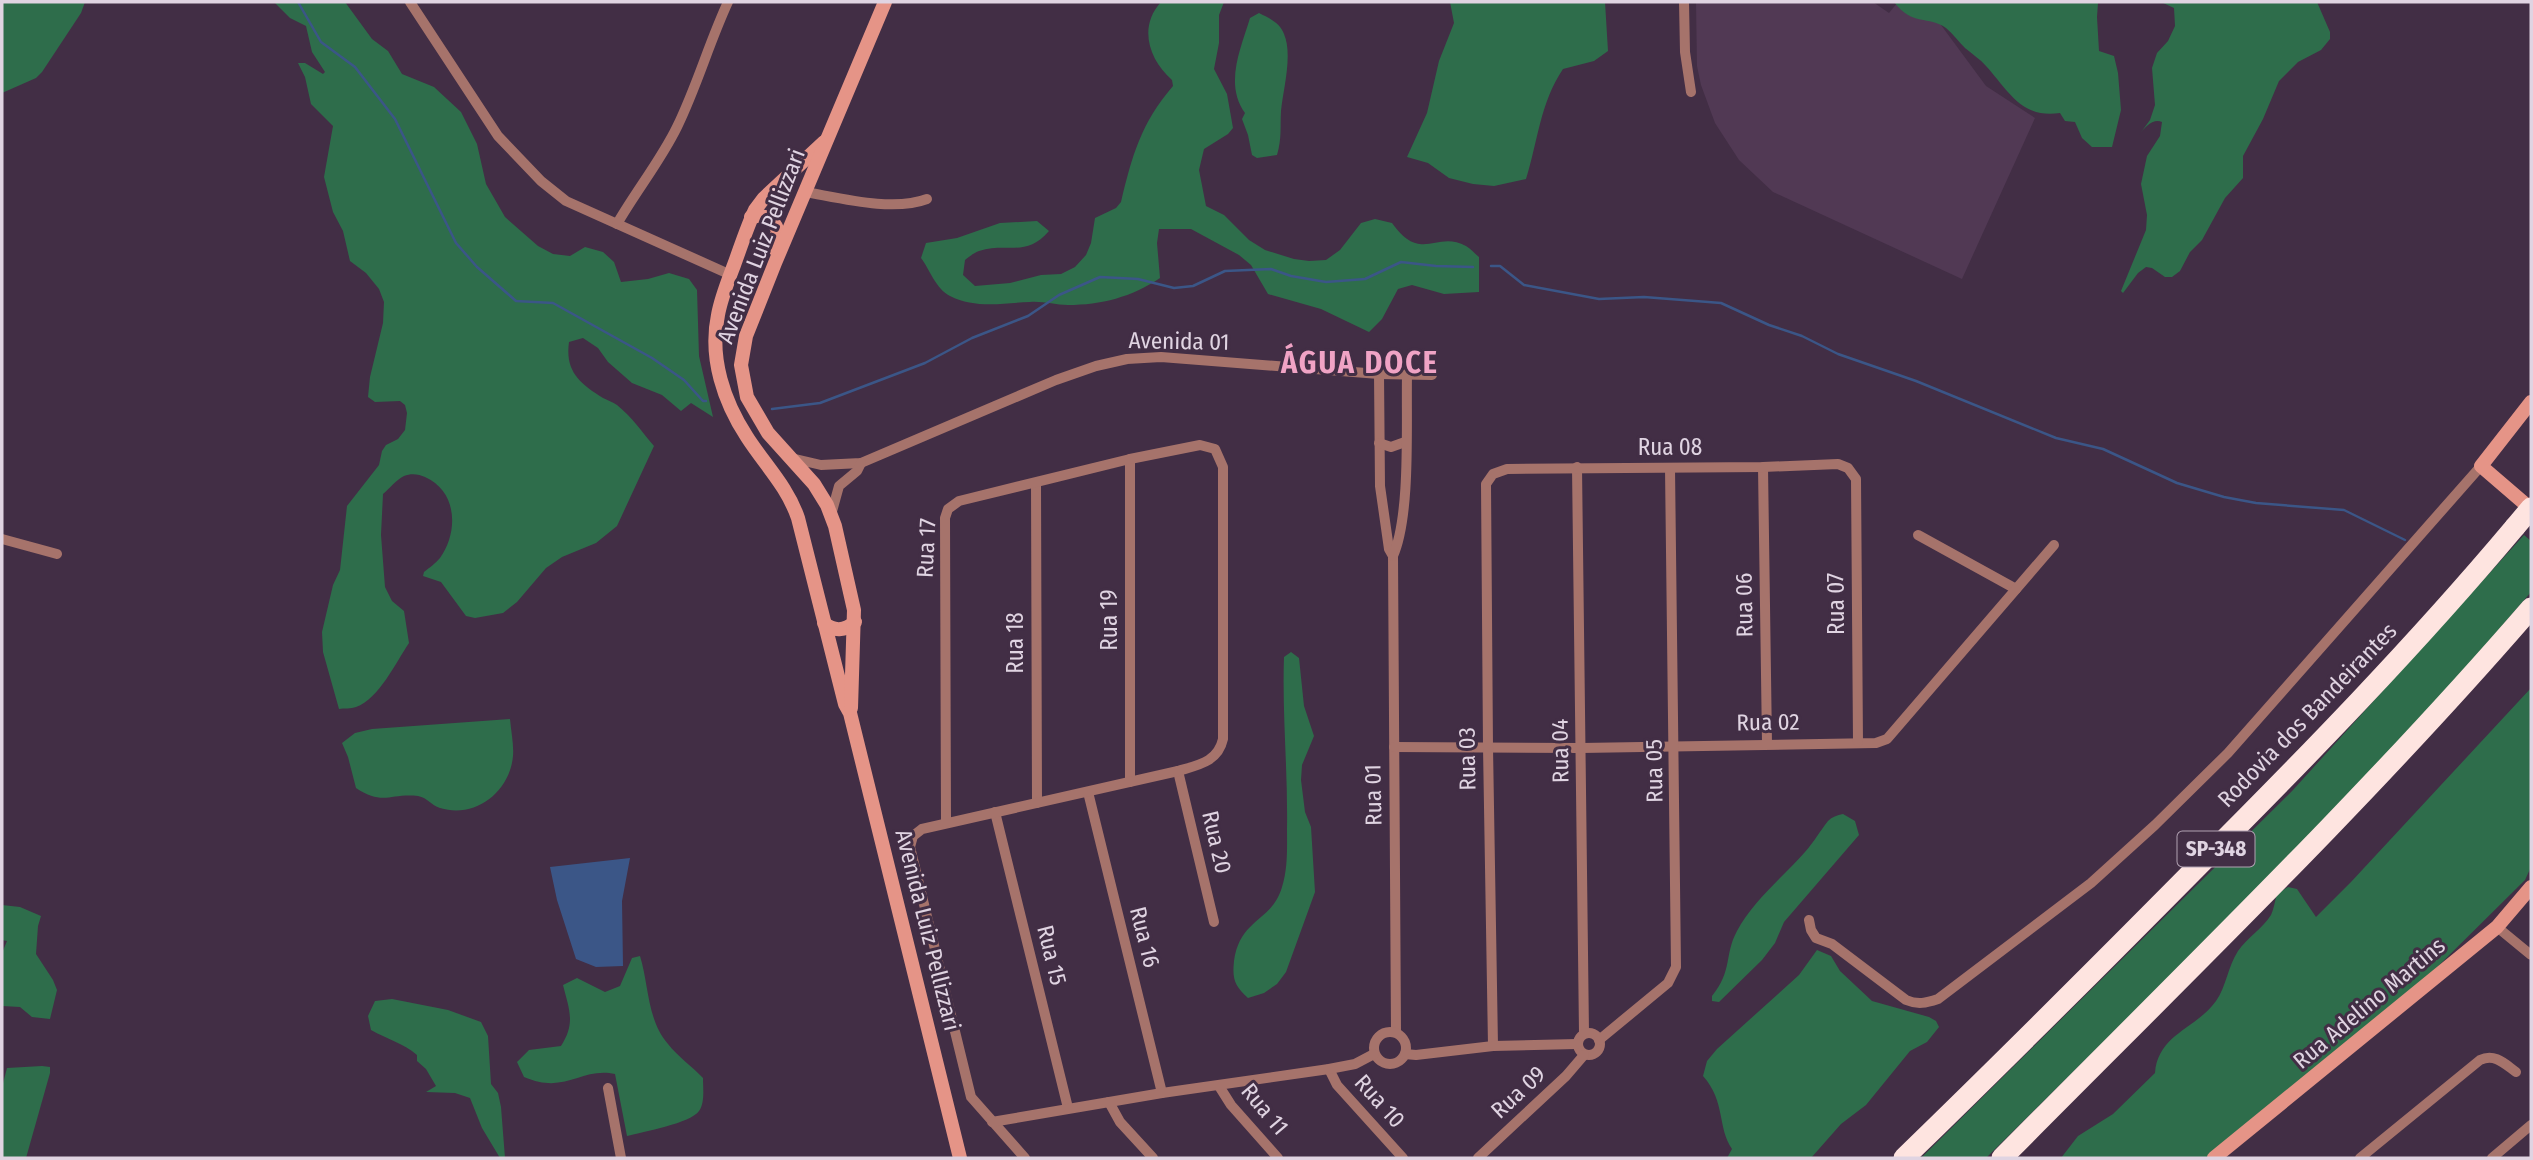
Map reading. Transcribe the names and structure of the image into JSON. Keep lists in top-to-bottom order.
{
  "streets": {
    "highway": ["Rodovia dos Bandeirantes", "SP-348"],
    "main road": ["Avenida Luiz Pellizzari", "Rua Adelino Martins"],
    "street": [
      "Avenida 01",
      "Rua 08",
      "Rua 17",
      "Rua 07",
      "Rua 06",
      "Rua 19",
      "Rua 18",
      "Rua 02",
      "Rua 04",
      "Rua 03",
      "Rua 05",
      "Rua 01",
      "Rua 20",
      "Rua 16",
      "Rua 15",
      "Rua 09",
      "Rua 10",
      "Rua 11"
    ]
  },
  "crossings": [
    ["Avenida Luiz Pellizzari", "Avenida 01"],
    ["Rua 08", "Rua 07"],
    ["Rua 08", "Rua 06"],
    ["Rua 08", "Rua 04"],
    ["Rua 08", "Rua 03"],
    ["Rua 08", "Rua 05"],
    ["Rua 17", "Rua 19"],
    ["Rua 17", "Rua 18"],
    ["Rua 17", "Rua 20"],
    ["Rua 07", "Rua 02"],
    ["Rua 06", "Rua 02"],
    ["Rua 02", "Rua 04"],
    ["Rua 02", "Rua 03"],
    ["Rua 02", "Rua 05"],
    ["Rua 02", "Rua 01"],
    ["Rua 04", "Rua 05"],
    ["Rua 04", "Rua 09"],
    ["Rua 05", "Rua 09"]
  ],
  "districts": ["ÁGUA DOCE"]
}
